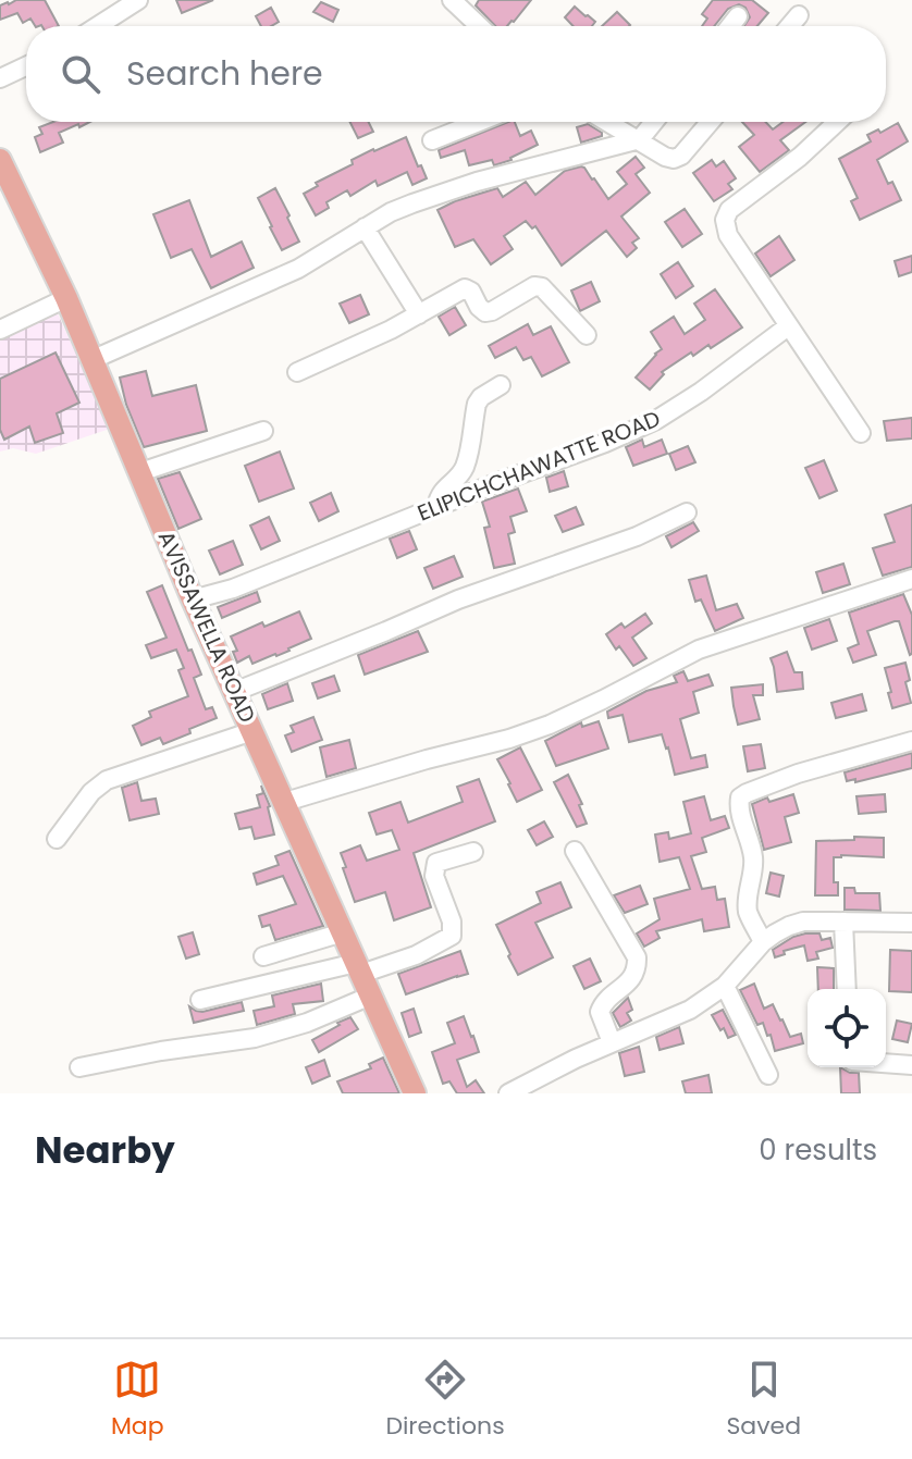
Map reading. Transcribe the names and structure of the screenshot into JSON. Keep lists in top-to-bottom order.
{
  "streets": {
    "main road": ["AVISSAWELLA ROAD"],
    "street": ["ELIPICHCHAWATTE ROAD"]
  },
  "crossings": [
    ["ELIPICHCHAWATTE ROAD", "AVISSAWELLA ROAD"]
  ],
  "page": {
    "search": "Search here",
    "heading": ["Nearby", "0 results"],
    "nav": ["Map", "Directions", "Saved"]
  }
}
